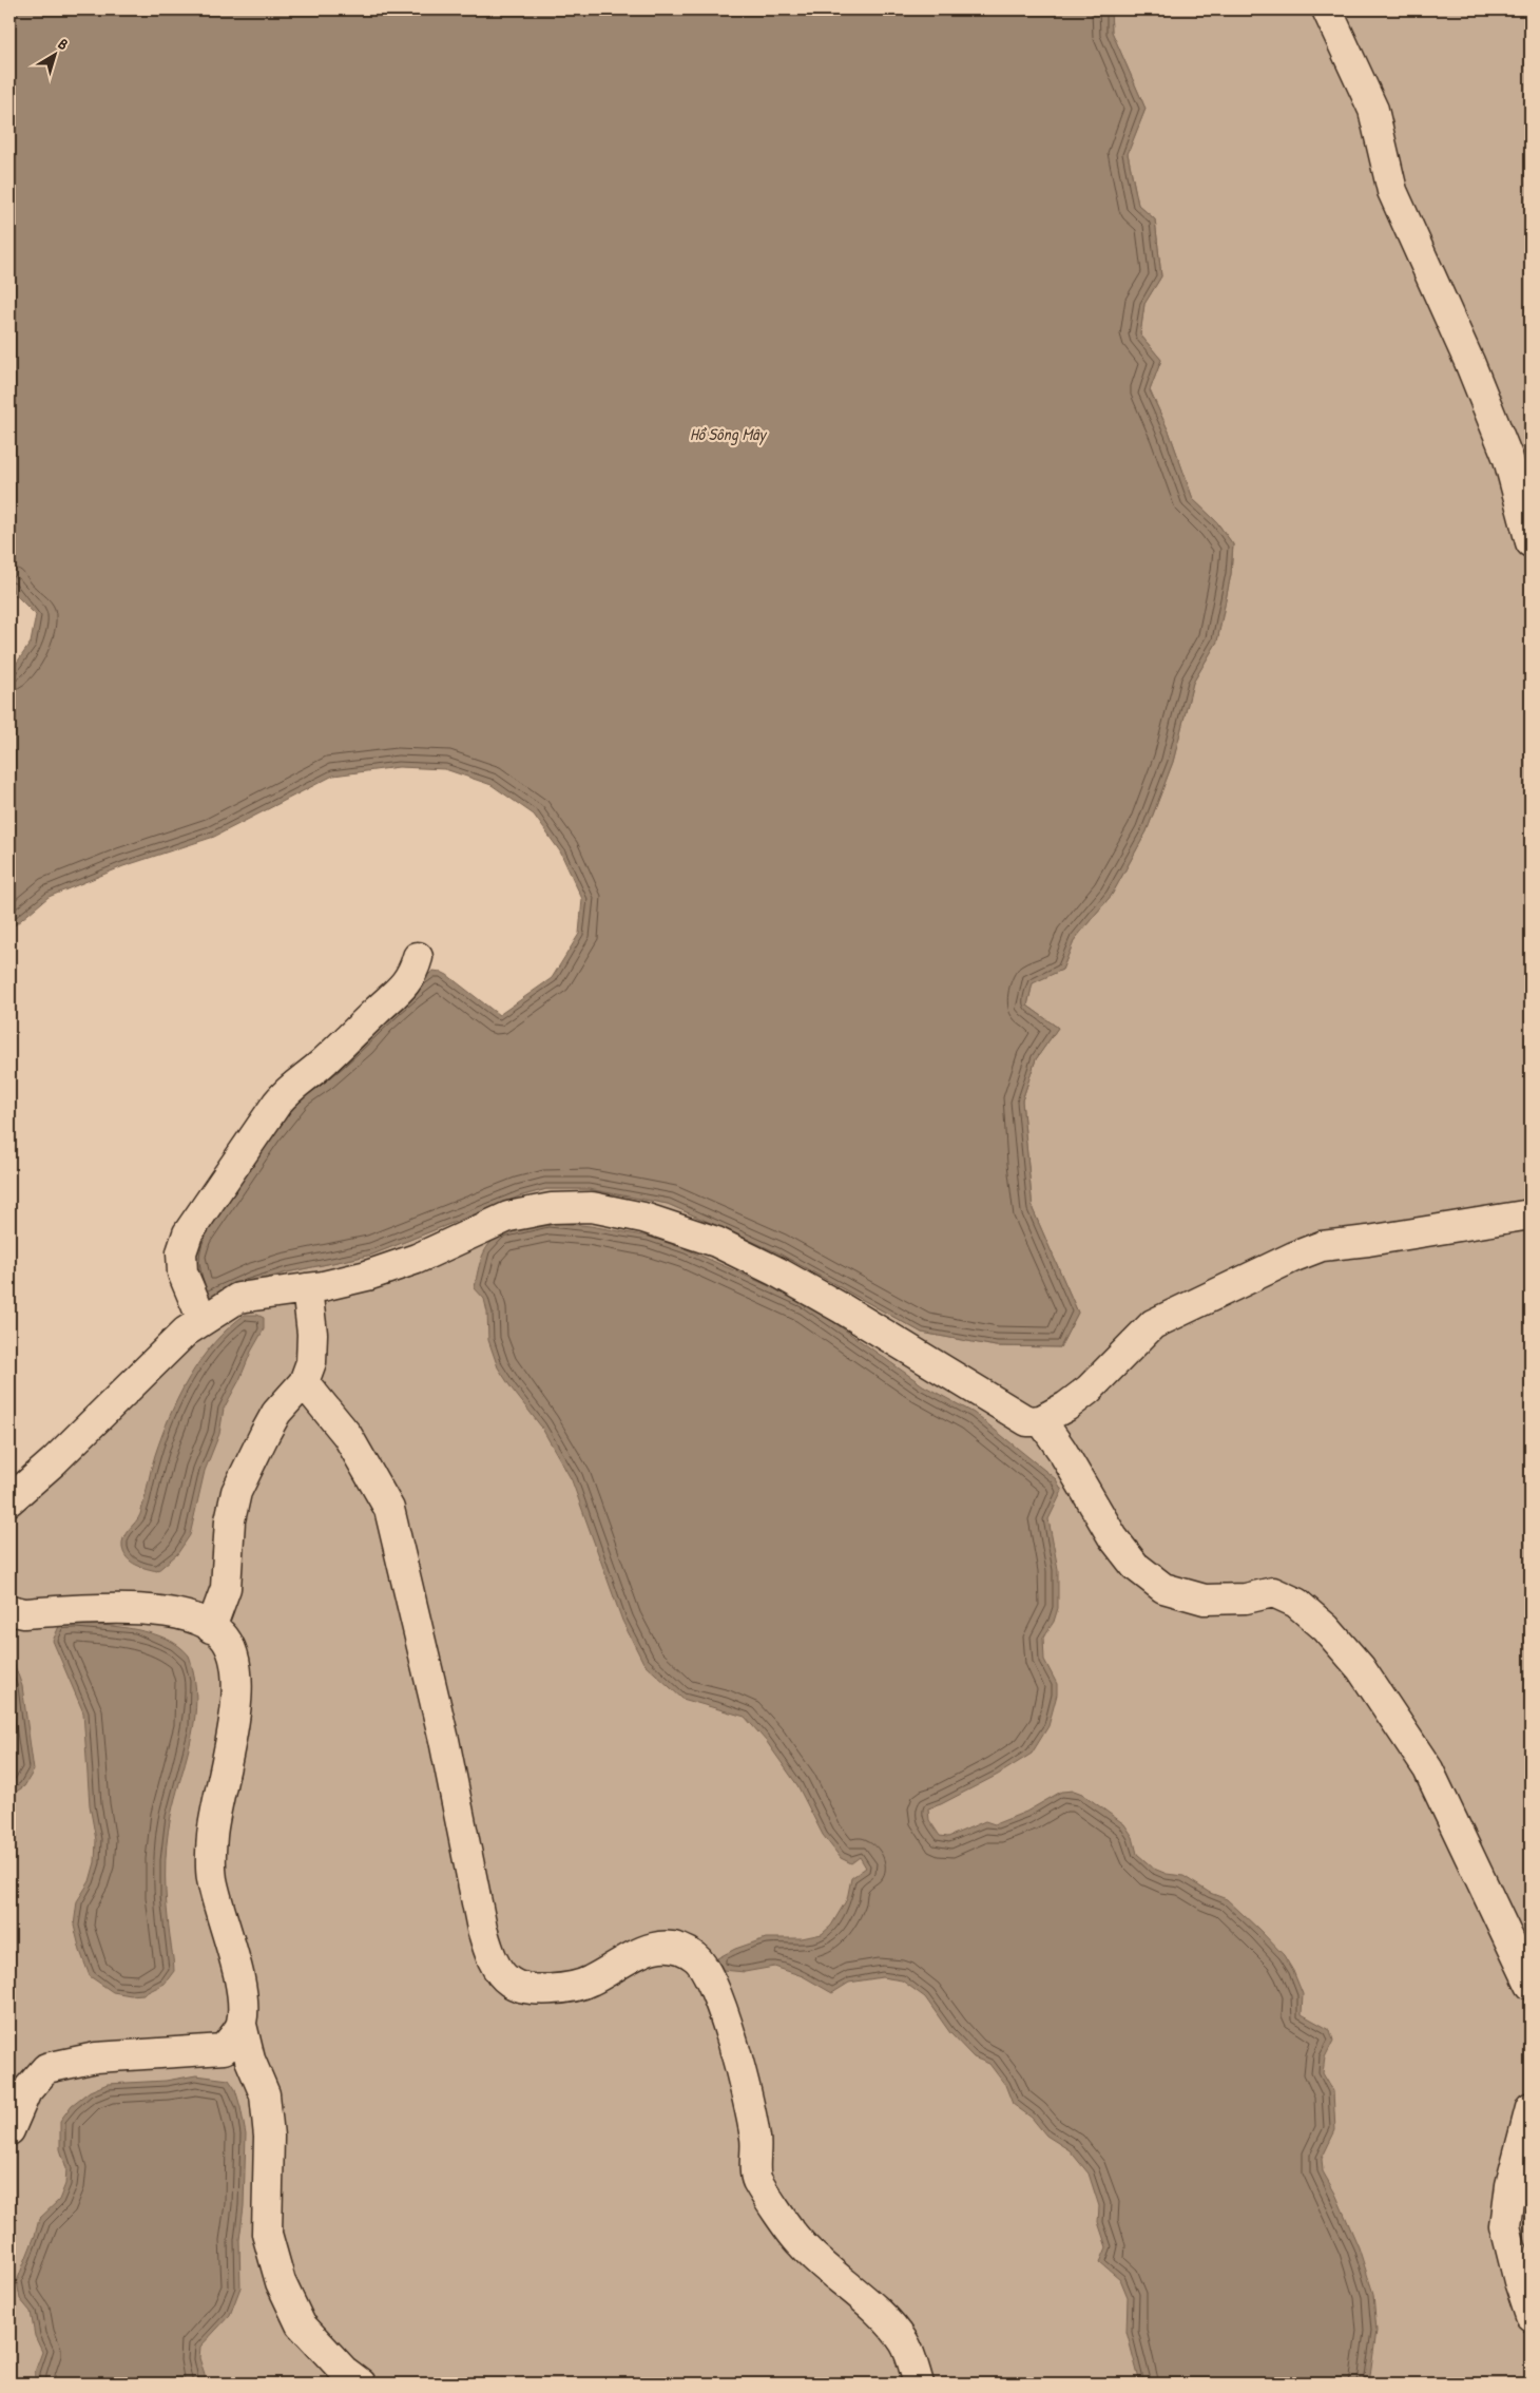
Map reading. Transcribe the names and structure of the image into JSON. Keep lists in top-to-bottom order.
{
  "water": ["Hồ Sông Mây"],
  "north": "top right"
}
